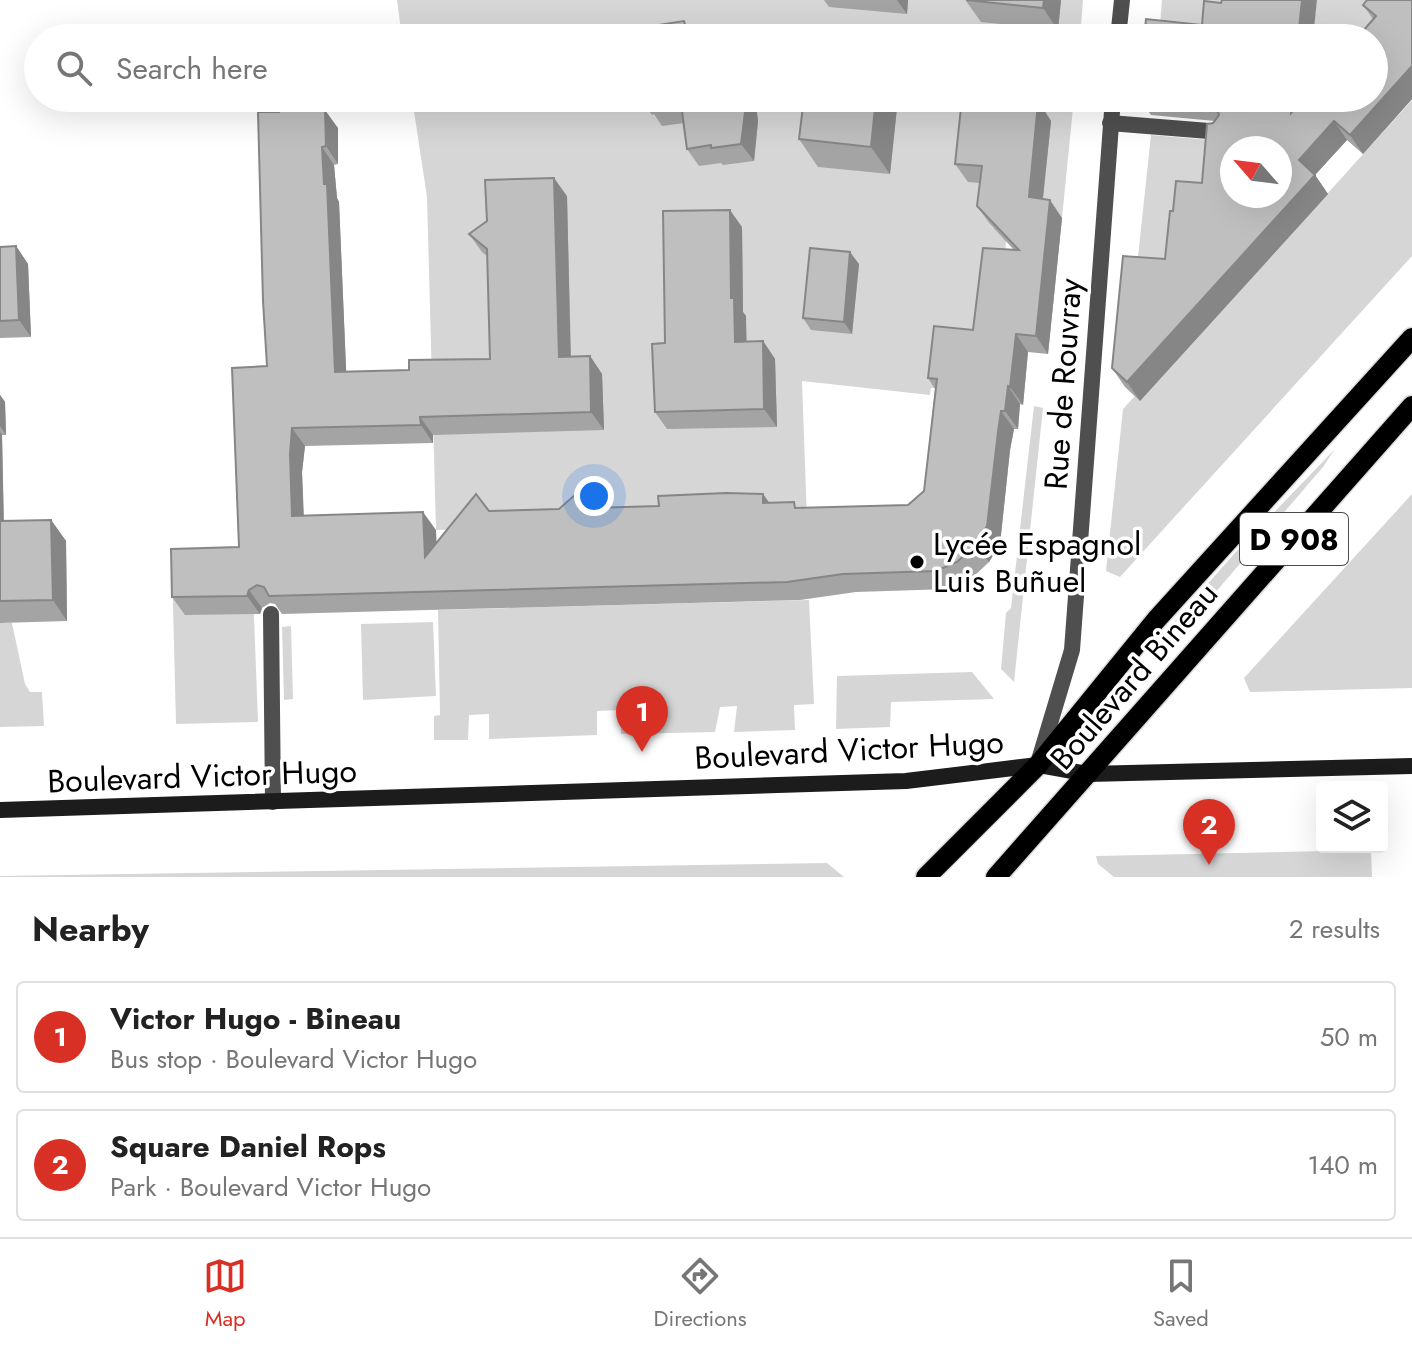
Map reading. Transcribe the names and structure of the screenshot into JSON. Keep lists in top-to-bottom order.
{
  "streets": {
    "main road": ["D 908", "Boulevard Bineau"],
    "street": ["Rue de Rouvray", "Boulevard Victor Hugo"]
  },
  "crossings": [
    ["Rue de Rouvray", "Boulevard Bineau"],
    ["Rue de Rouvray", "Boulevard Victor Hugo"],
    ["Boulevard Bineau", "Boulevard Victor Hugo"]
  ],
  "places": ["Lycée Espagnol Luis Buñuel"],
  "north": "top left",
  "page": {
    "search": "Search here",
    "pins": ["1", "2"],
    "heading": ["Nearby", "2 results"],
    "list": [
      {
        "mark": "1",
        "name": "Victor Hugo - Bineau",
        "note": "Bus stop · Boulevard Victor Hugo",
        "value": "50 m"
      },
      {
        "mark": "2",
        "name": "Square Daniel Rops",
        "note": "Park · Boulevard Victor Hugo",
        "value": "140 m"
      }
    ],
    "nav": ["Map", "Directions", "Saved"]
  }
}
